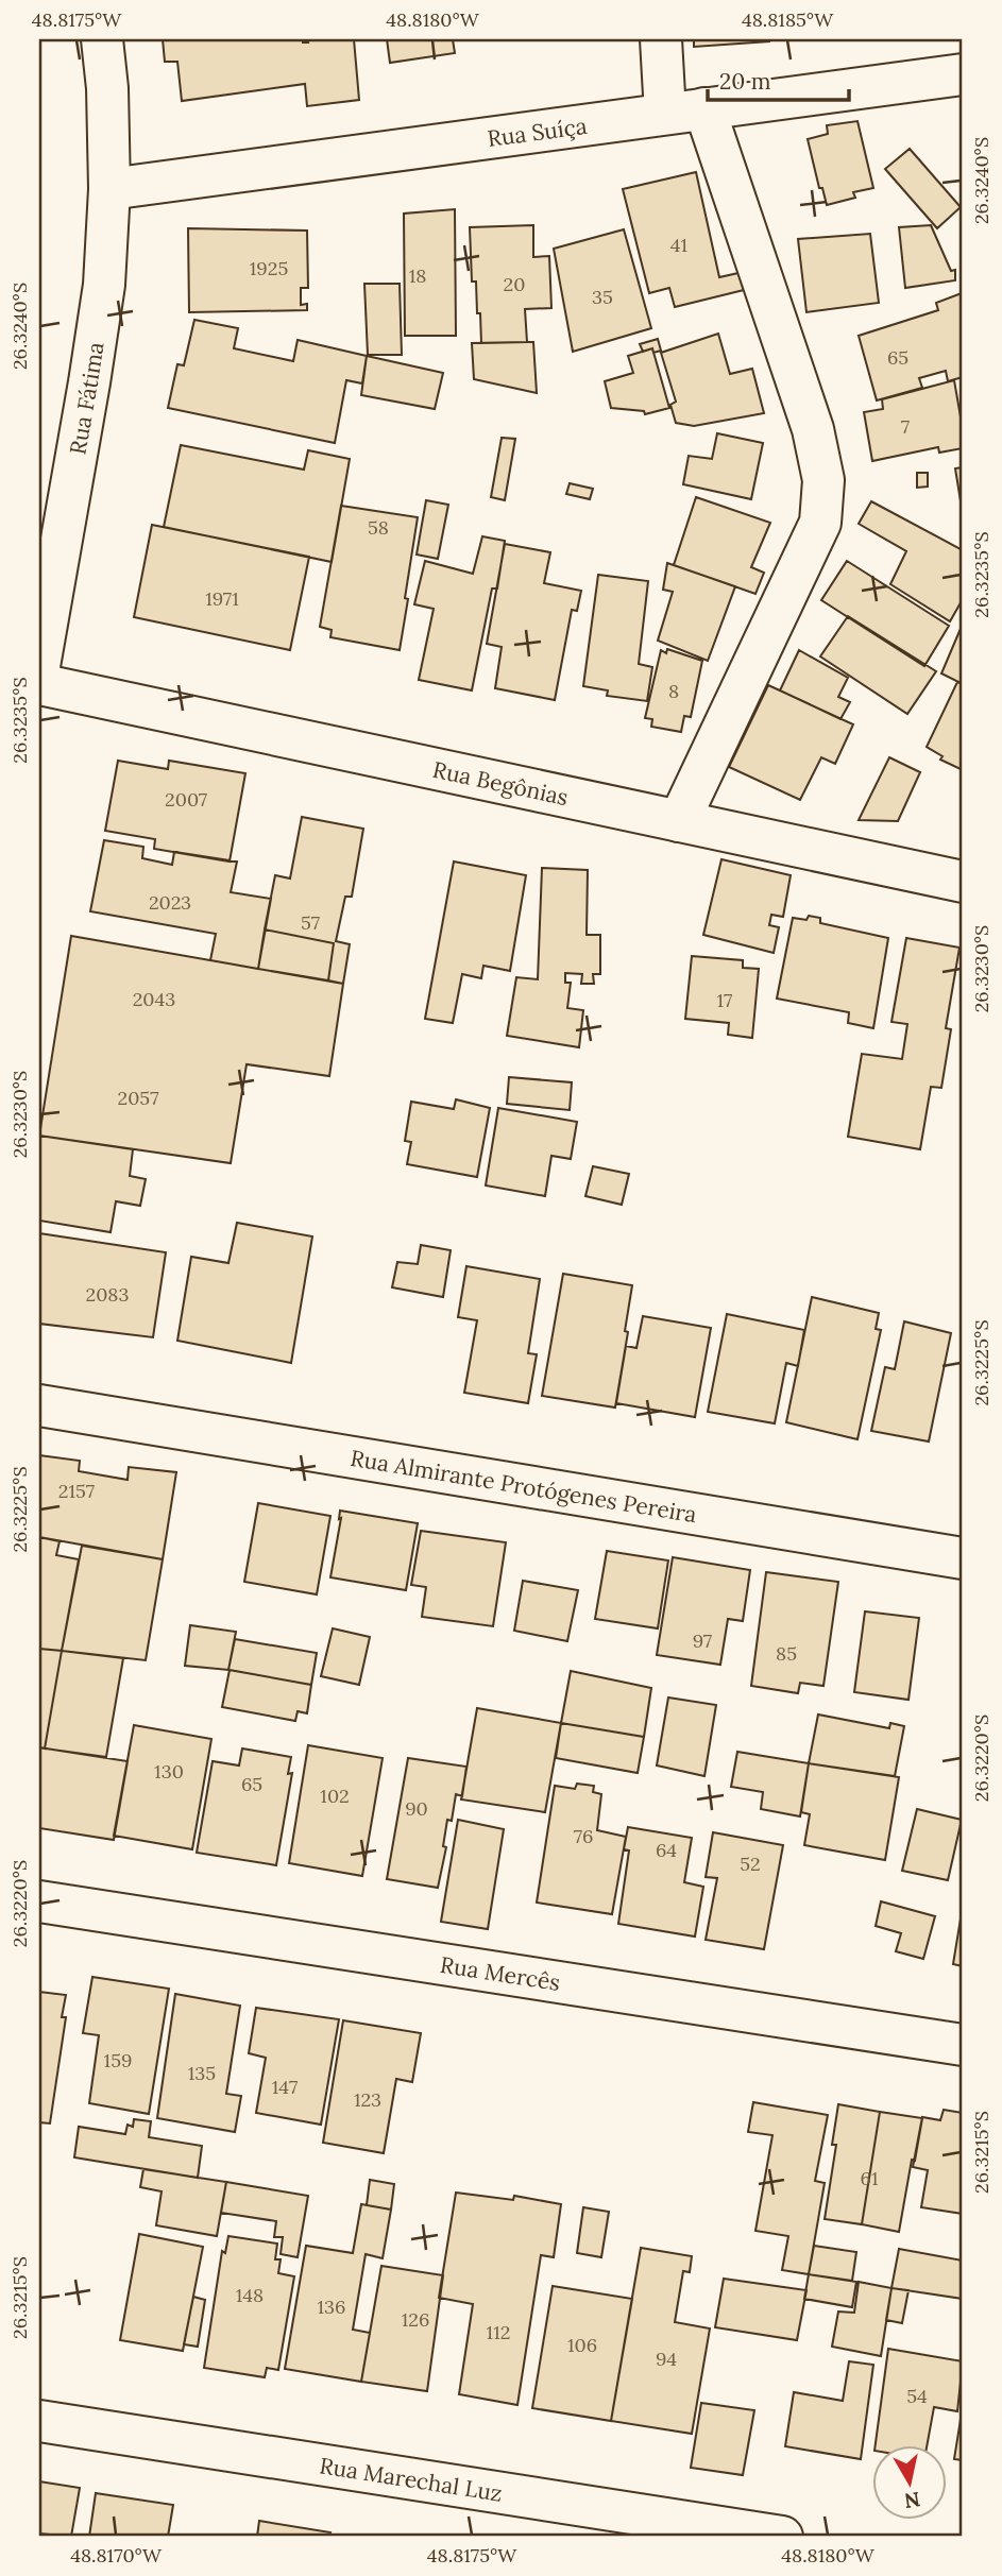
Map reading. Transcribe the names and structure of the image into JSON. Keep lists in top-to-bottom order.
{
  "streets": {
    "street": [
      "Rua Suíça",
      "Rua Fátima",
      "Rua Begônias",
      "Rua Almirante Protógenes Pereira",
      "Rua Mercês",
      "Rua Marechal Luz"
    ]
  },
  "crossings": [
    ["Rua Suíça", "Rua Fátima"]
  ],
  "house_numbers": [
    "41",
    "1925",
    "18",
    "20",
    "35",
    "65",
    "7",
    "58",
    "1971",
    "8",
    "2007",
    "2023",
    "57",
    "2043",
    "17",
    "2057",
    "2083",
    "2157",
    "97",
    "85",
    "130",
    "65",
    "102",
    "90",
    "76",
    "64",
    "52",
    "159",
    "135",
    "147",
    "123",
    "61",
    "148",
    "136",
    "126",
    "112",
    "106",
    "94",
    "54"
  ],
  "scale_bar": "20 m",
  "north": "bottom",
  "coordinates": [
    "48.8175°W",
    "48.8180°W",
    "48.8185°W",
    "26.3240°S",
    "26.3235°S",
    "26.3230°S",
    "26.3225°S",
    "26.3220°S",
    "26.3215°S",
    "48.8170°W"
  ]
}
